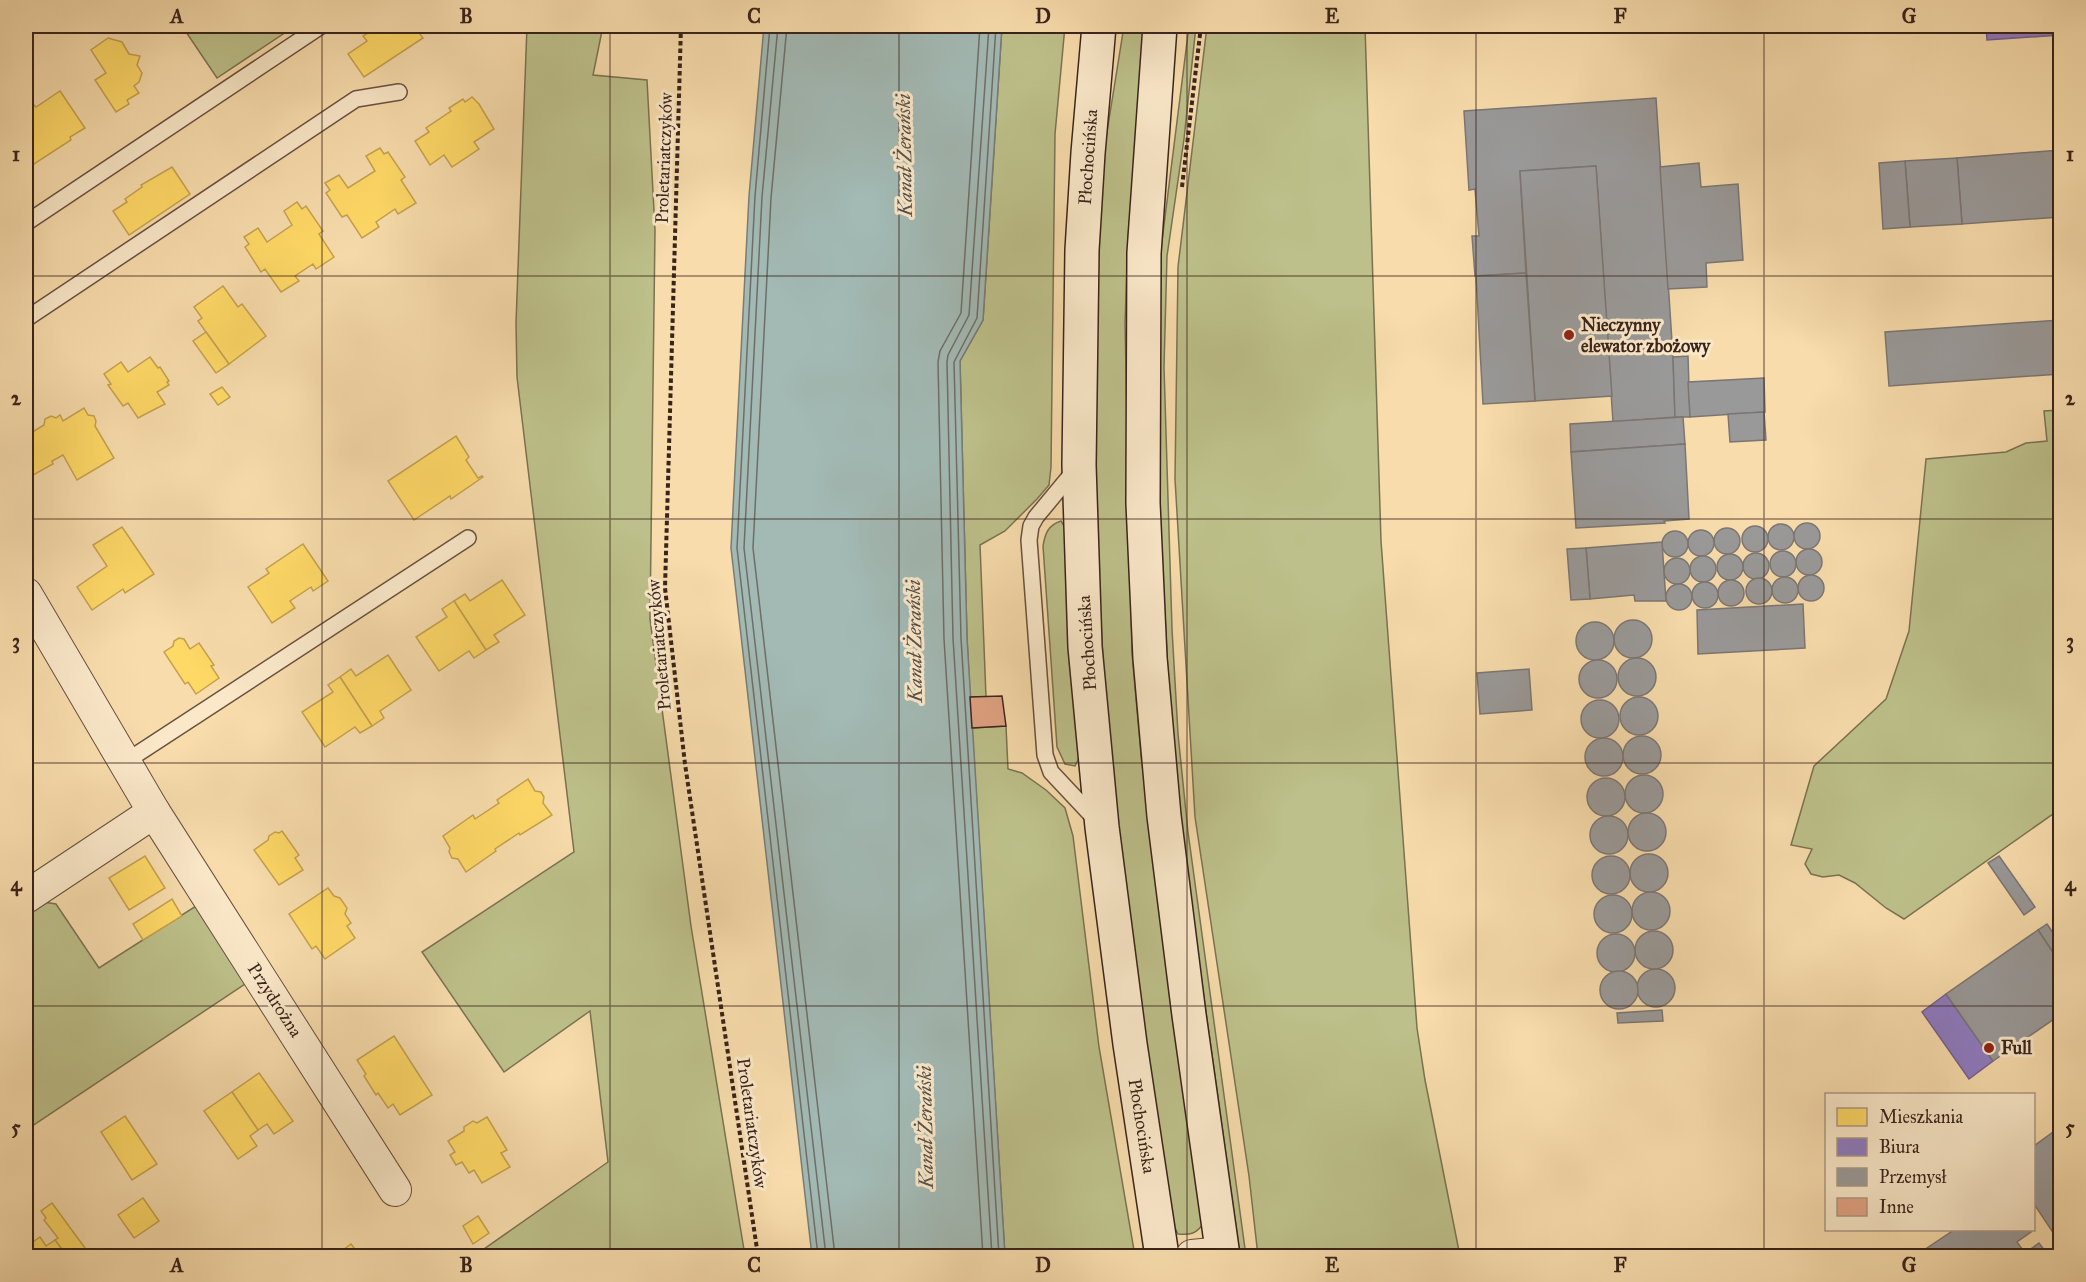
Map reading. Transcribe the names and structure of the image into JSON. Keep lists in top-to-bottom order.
{
  "streets": {
    "main road": ["Płochocińska"],
    "street": ["Przydrożna"],
    "path": ["Proletariatczyków"]
  },
  "water": ["Kanał Żerański"],
  "places": ["Nieczynny elewator zbożowy", "Full"],
  "legend": [
    "Mieszkania",
    "Biura",
    "Przemysł",
    "Inne"
  ],
  "grid": {
    "columns": [
      "A",
      "B",
      "C",
      "D",
      "E",
      "F",
      "G"
    ],
    "rows": [
      "1",
      "2",
      "3",
      "4",
      "5"
    ]
  }
}
